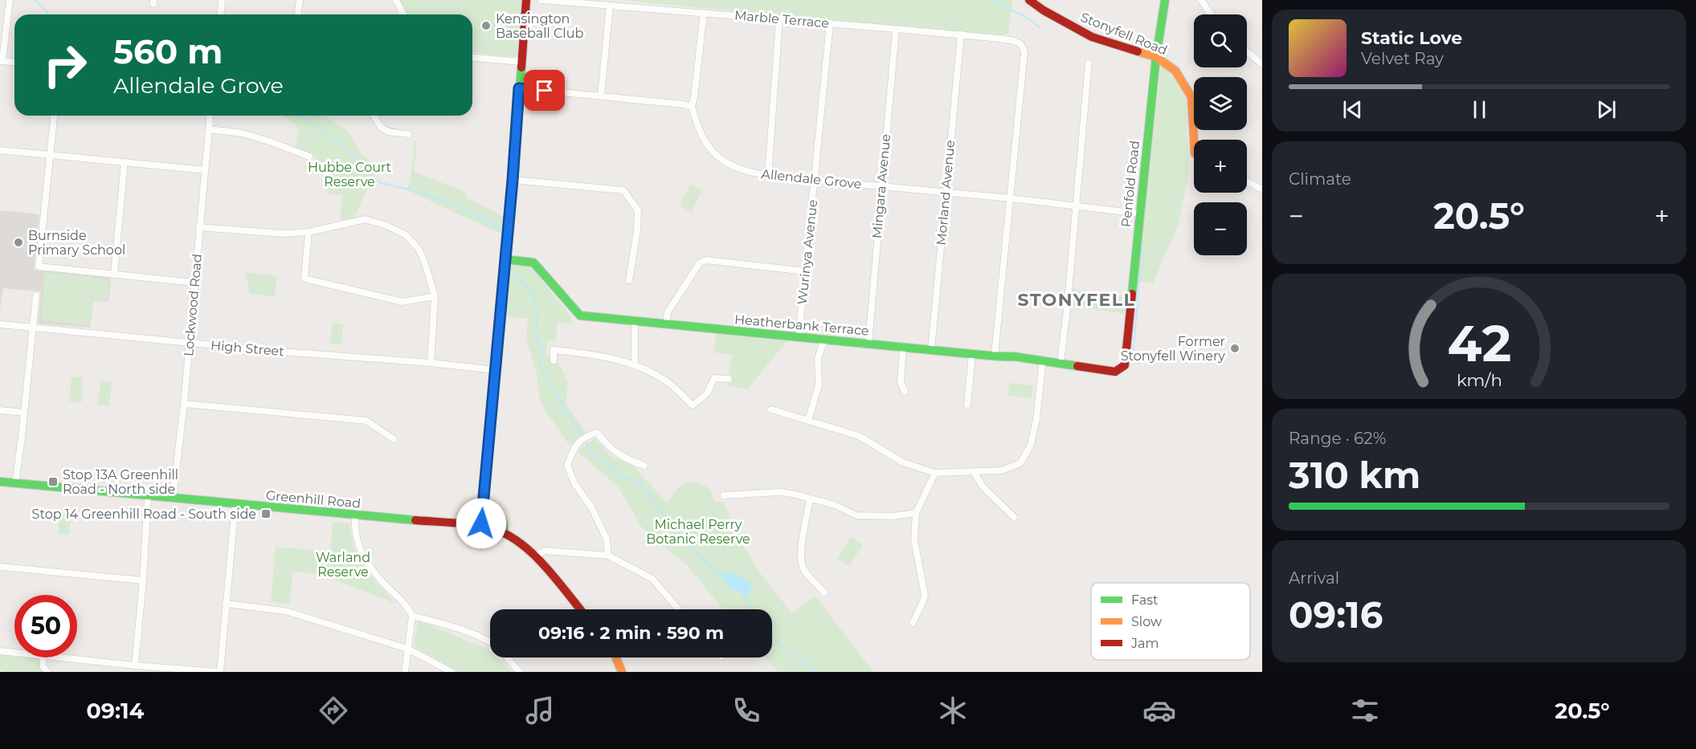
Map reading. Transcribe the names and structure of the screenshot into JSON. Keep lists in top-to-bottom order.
{
  "streets": {
    "street": [
      "Marble Terrace",
      "Stonyfell Road",
      "Allendale Grove",
      "Penfold Road",
      "Mingara Avenue",
      "Morland Avenue",
      "Wurinya Avenue",
      "Lockwood Road",
      "Heatherbank Terrace",
      "High Street",
      "Greenhill Road"
    ]
  },
  "crossings": [
    ["Marble Terrace", "Allendale Grove"],
    ["Marble Terrace", "Mingara Avenue"],
    ["Marble Terrace", "Morland Avenue"],
    ["Marble Terrace", "Wurinya Avenue"],
    ["Stonyfell Road", "Penfold Road"],
    ["Allendale Grove", "Penfold Road"],
    ["Allendale Grove", "Mingara Avenue"],
    ["Allendale Grove", "Morland Avenue"],
    ["Allendale Grove", "Wurinya Avenue"],
    ["Penfold Road", "Heatherbank Terrace"],
    ["Mingara Avenue", "Heatherbank Terrace"],
    ["Morland Avenue", "Heatherbank Terrace"],
    ["Wurinya Avenue", "Heatherbank Terrace"],
    ["Lockwood Road", "High Street"],
    ["Lockwood Road", "Greenhill Road"]
  ],
  "districts": ["STONYFELL"],
  "parks": ["Hubbe Court Reserve", "Michael Perry Botanic Reserve", "Warland Reserve"],
  "places": {
    "other": ["Kensington Baseball Club", "Burnside Primary School", "Former Stonyfell Winery"],
    "transit": ["Stop 13A Greenhill Road - North side", "Stop 14 Greenhill Road - South side"]
  },
  "legend": ["Fast", "Slow", "Jam"],
  "page": {
    "map_buttons": ["+", "−"],
    "turn": ["560 m", "Allendale Grove"],
    "song": ["Static Love", "Velvet Ray"],
    "tile": [
      "Climate",
      ["Range · 62%", "310 km"],
      ["Arrival", "09:16"]
    ],
    "heat": ["−", "20.5°", "+"],
    "limit": "50",
    "trip": "09:16 · 2 min · 590 m",
    "tabs": ["09:14", "20.5°"],
    "gauge": ["42", "km/h"]
  }
}
